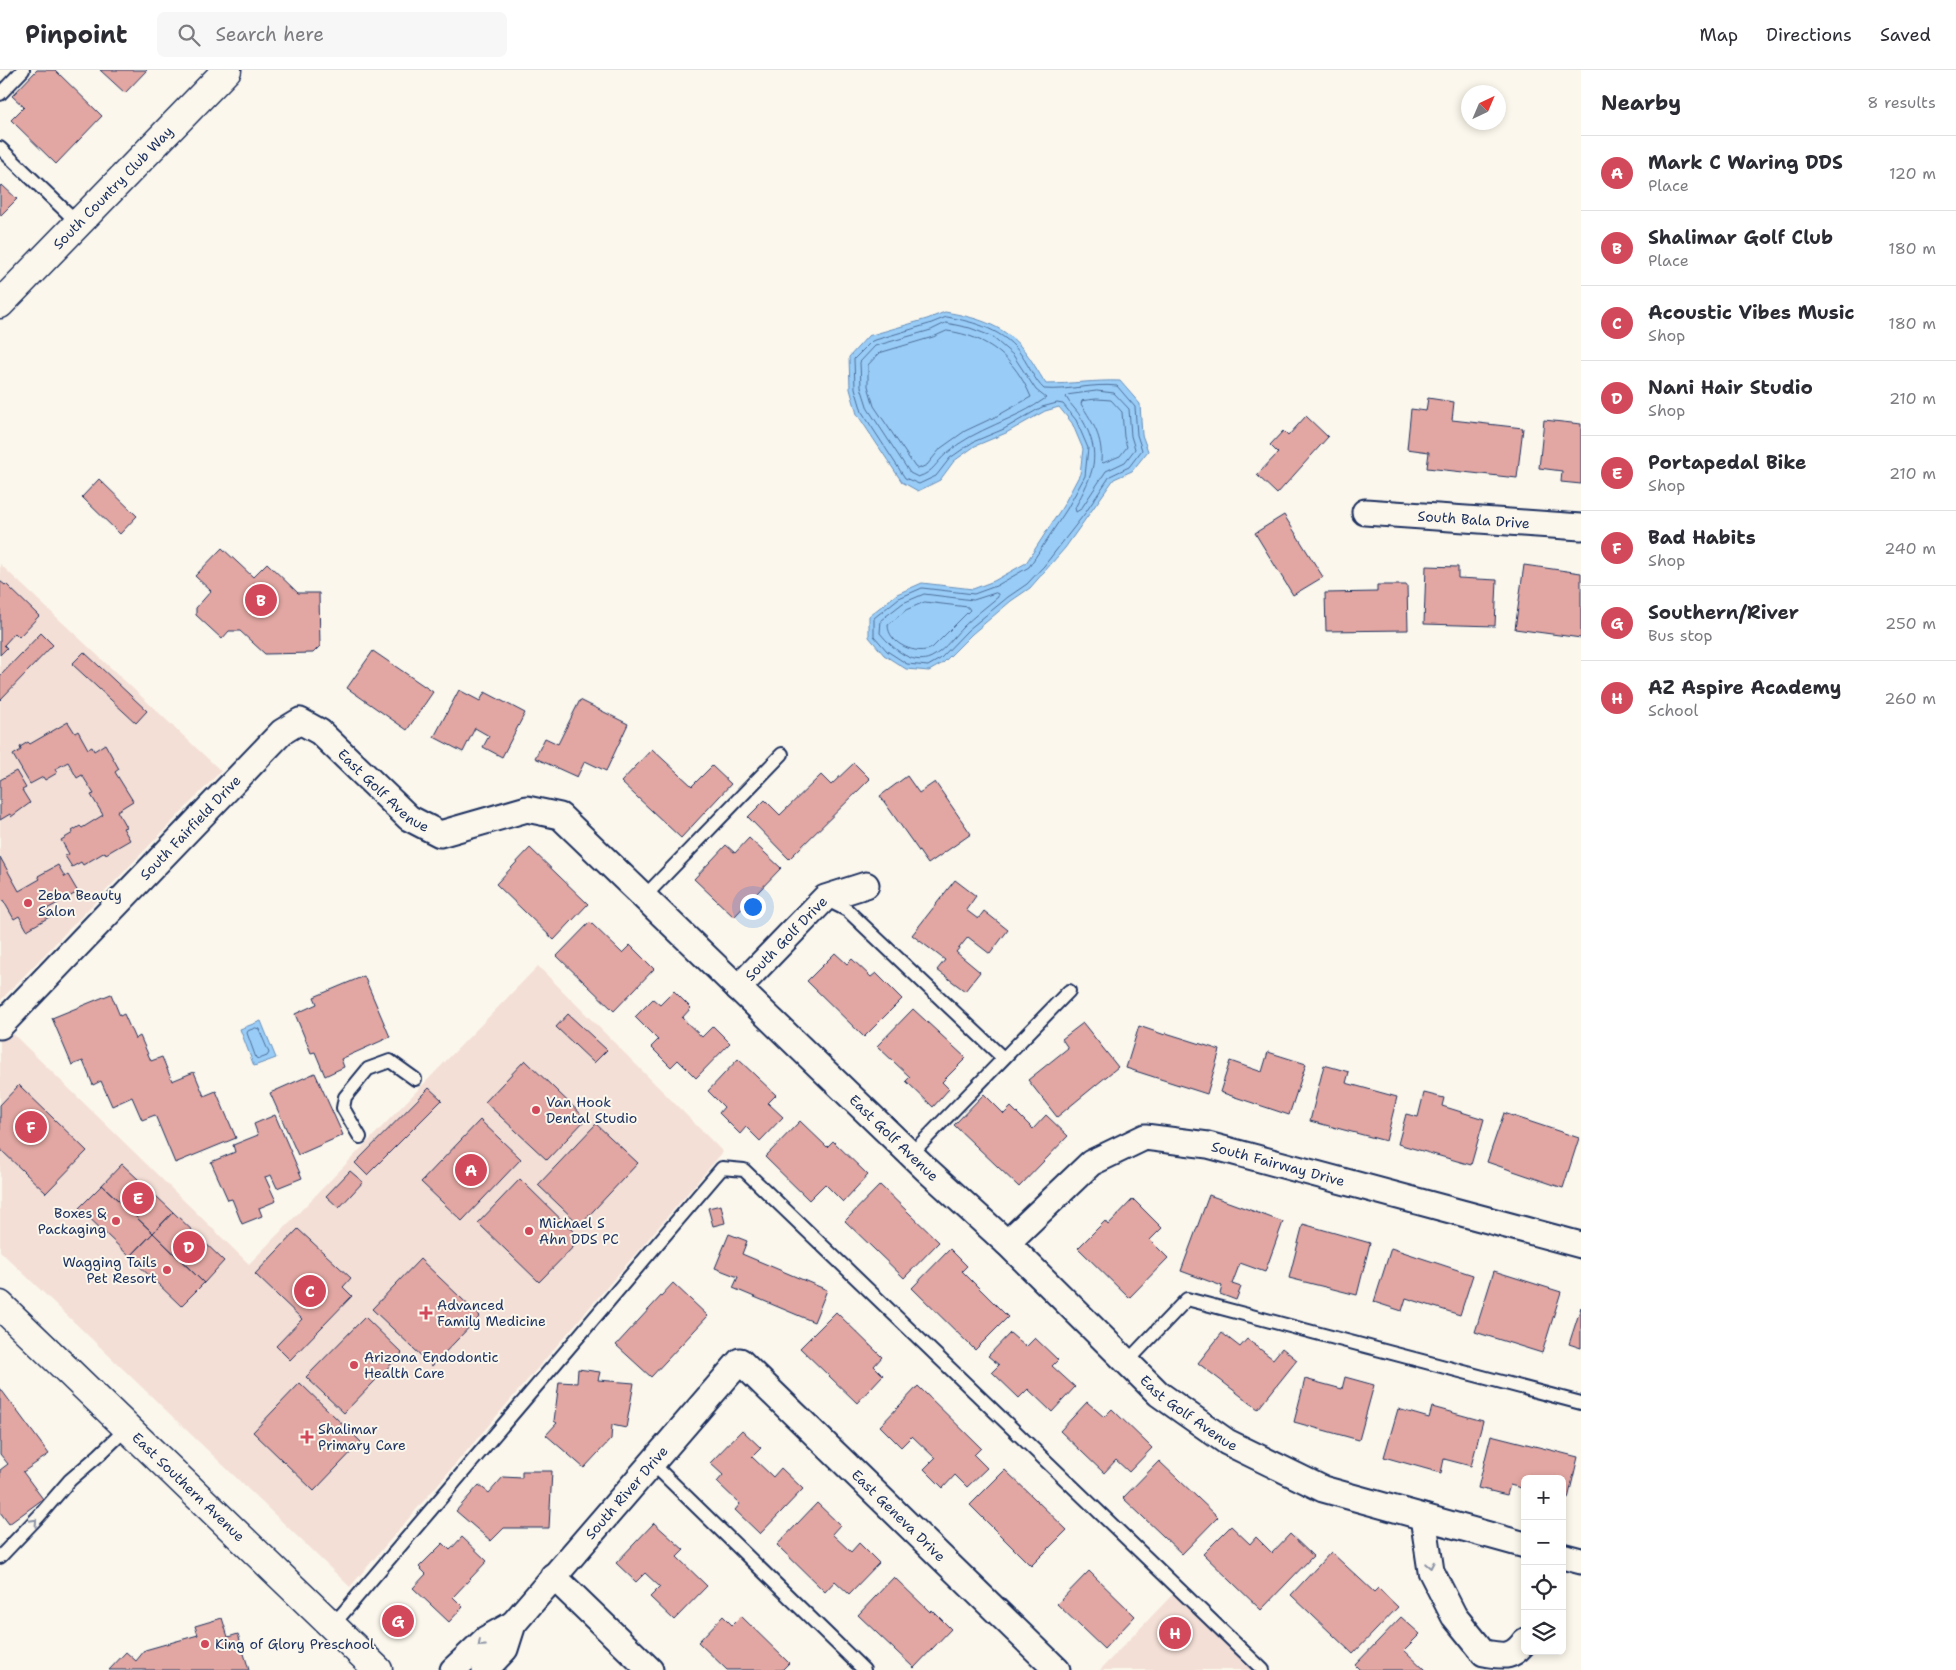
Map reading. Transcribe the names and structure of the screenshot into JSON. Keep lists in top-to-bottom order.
{
  "streets": {
    "main road": ["South Country Club Way", "East Southern Avenue"],
    "street": [
      "South Bala Drive",
      "East Golf Avenue",
      "South Fairfield Drive",
      "South Golf Drive",
      "South Fairway Drive",
      "South River Drive",
      "East Geneva Drive"
    ]
  },
  "crossings": [
    ["East Golf Avenue", "South Fairfield Drive"],
    ["East Golf Avenue", "South Golf Drive"],
    ["East Golf Avenue", "South Fairway Drive"],
    ["South River Drive", "East Geneva Drive"]
  ],
  "places": {
    "other": [
      "Zeba Beauty Salon",
      "Van Hook Dental Studio",
      "Boxes & Packaging",
      "Michael S Ahn DDS PC",
      "Wagging Tails Pet Resort",
      "Arizona Endodontic Health Care",
      "King of Glory Preschool"
    ],
    "health": ["Advanced Family Medicine", "Shalimar Primary Care"]
  },
  "north": "top right",
  "page": {
    "header": "Pinpoint",
    "search": "Search here",
    "nav": ["Map", "Directions", "Saved"],
    "heading": ["Nearby", "8 results"],
    "list": [
      {
        "mark": "A",
        "name": "Mark C Waring DDS",
        "note": "Place",
        "value": "120 m"
      },
      {
        "mark": "B",
        "name": "Shalimar Golf Club",
        "note": "Place",
        "value": "180 m"
      },
      {
        "mark": "C",
        "name": "Acoustic Vibes Music",
        "note": "Shop",
        "value": "180 m"
      },
      {
        "mark": "D",
        "name": "Nani Hair Studio",
        "note": "Shop",
        "value": "210 m"
      },
      {
        "mark": "E",
        "name": "Portapedal Bike",
        "note": "Shop",
        "value": "210 m"
      },
      {
        "mark": "F",
        "name": "Bad Habits",
        "note": "Shop",
        "value": "240 m"
      },
      {
        "mark": "G",
        "name": "Southern/River",
        "note": "Bus stop",
        "value": "250 m"
      },
      {
        "mark": "H",
        "name": "AZ Aspire Academy",
        "note": "School",
        "value": "260 m"
      }
    ],
    "pins": [
      "B",
      "F",
      "A",
      "E",
      "D",
      "C",
      "G",
      "H"
    ],
    "map_buttons": ["+", "−"]
  }
}
